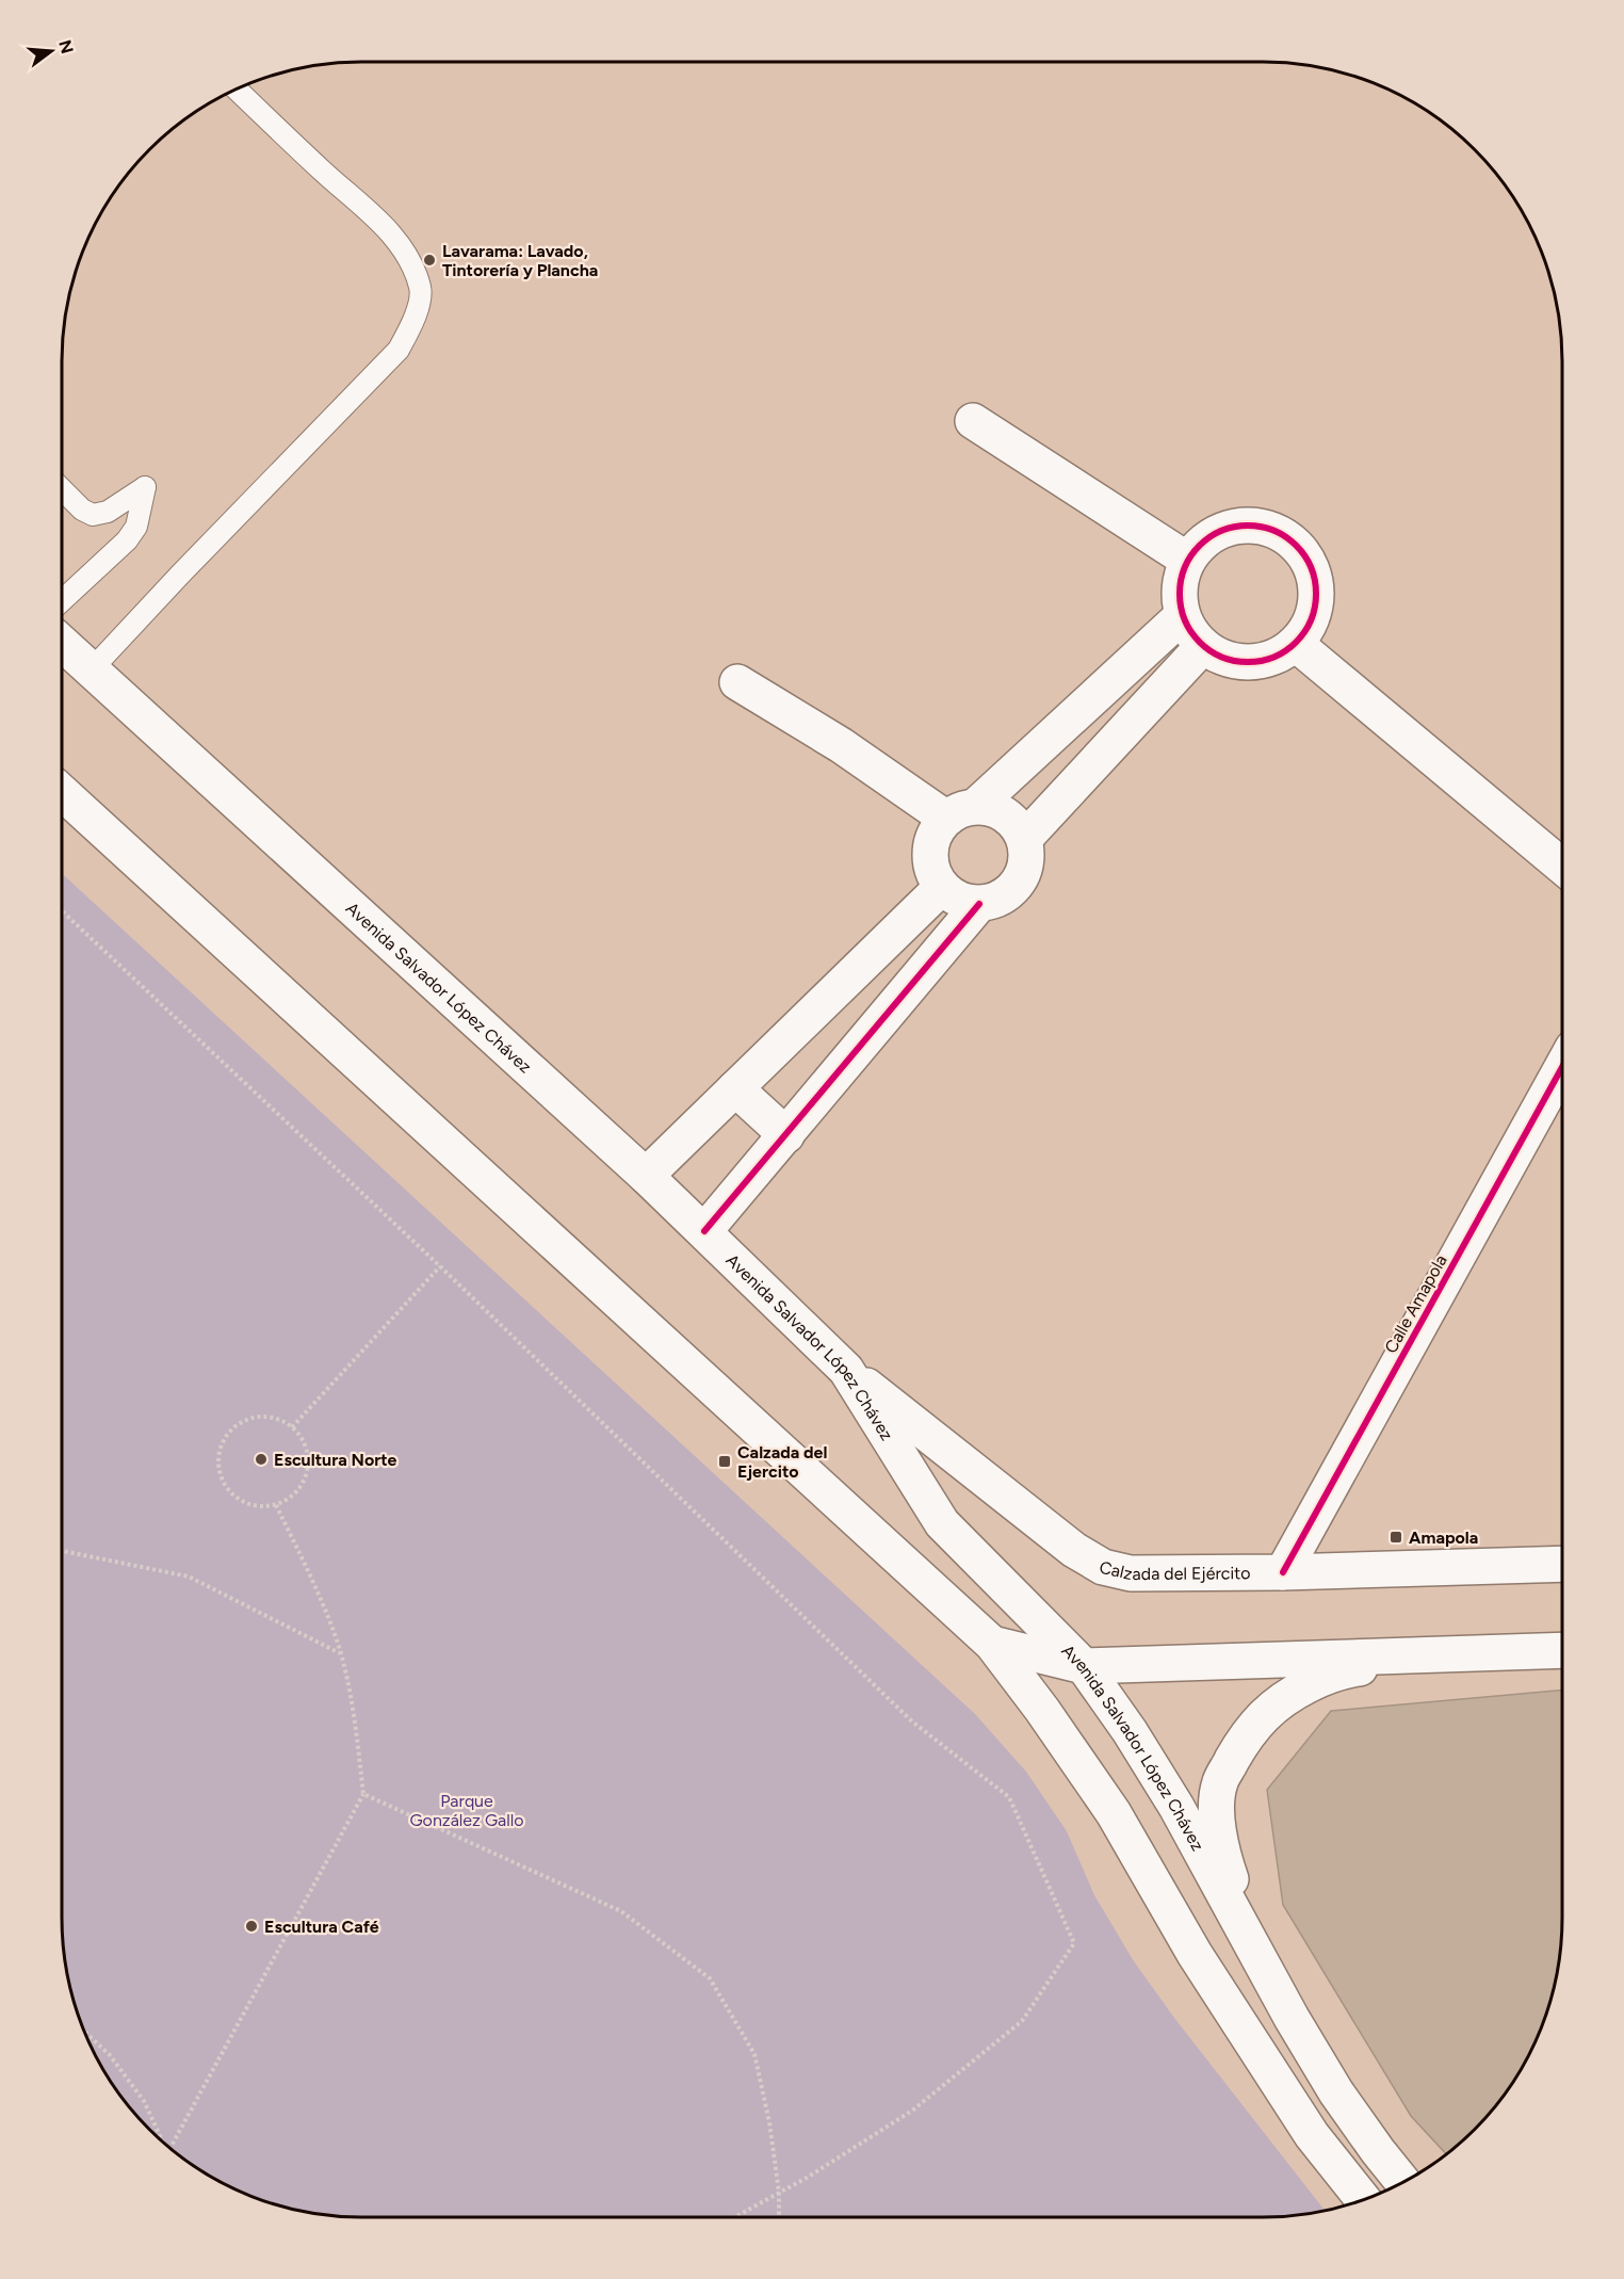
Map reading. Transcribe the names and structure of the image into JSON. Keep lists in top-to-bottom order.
{
  "streets": {
    "main road": ["Avenida Salvador López Chávez", "Calle Amapola", "Calzada del Ejército"]
  },
  "crossings": [
    ["Avenida Salvador López Chávez", "Calzada del Ejército"],
    ["Calle Amapola", "Calzada del Ejército"]
  ],
  "parks": ["Parque González Gallo"],
  "places": {
    "other": ["Lavarama: Lavado, Tintorería y Plancha", "Escultura Norte", "Escultura Café"],
    "transit": ["Calzada del Ejercito", "Amapola"]
  },
  "north": "right"
}
